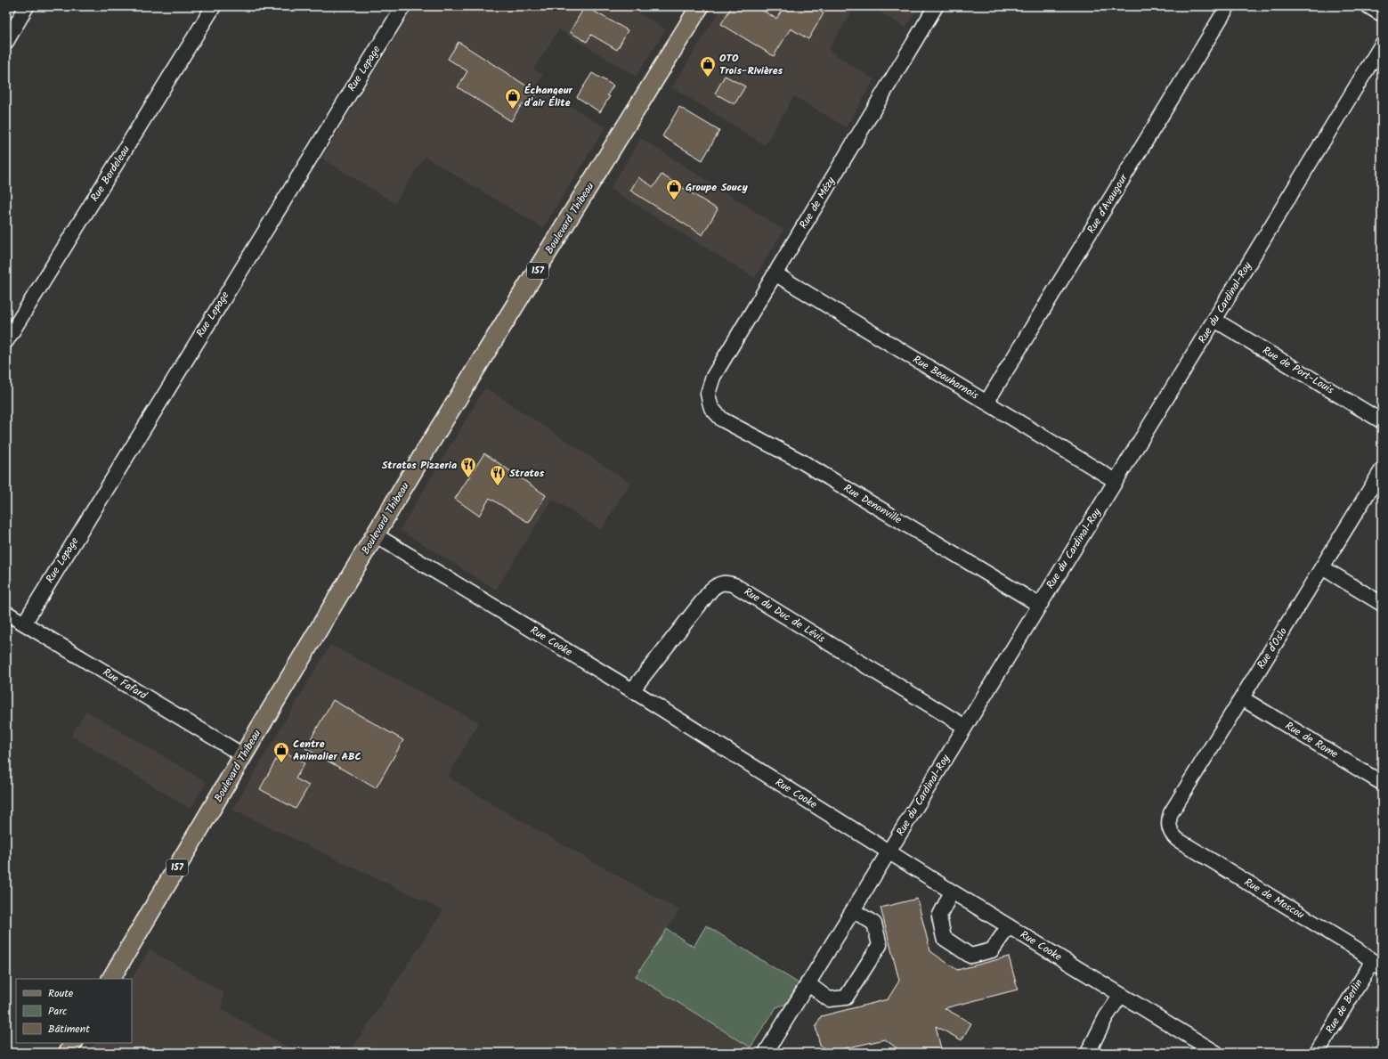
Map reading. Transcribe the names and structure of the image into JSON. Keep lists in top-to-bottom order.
{
  "streets": {
    "main road": ["Boulevard Thibeau", "157"],
    "street": [
      "Rue Lepage",
      "Rue Bordeleau",
      "Rue de Mézy",
      "Rue d'Avaugour",
      "Rue du Cardinal-Roy",
      "Rue de Port-Louis",
      "Rue Beauharnois",
      "Rue Denonville",
      "Rue du Duc de Lévis",
      "Rue Cooke",
      "Rue d'Oslo",
      "Rue Fafard",
      "Rue de Rome",
      "Rue de Moscou",
      "Rue de Berlin"
    ]
  },
  "crossings": [
    ["Rue Lepage", "Rue Fafard"],
    ["Rue de Mézy", "Rue Beauharnois"],
    ["Rue de Mézy", "Rue Denonville"],
    ["Rue d'Avaugour", "Rue Beauharnois"],
    ["Boulevard Thibeau", "Rue Cooke"],
    ["Boulevard Thibeau", "Rue Fafard"],
    ["Rue du Cardinal-Roy", "Rue de Port-Louis"],
    ["Rue du Cardinal-Roy", "Rue Beauharnois"],
    ["Rue du Cardinal-Roy", "Rue Denonville"],
    ["Rue du Cardinal-Roy", "Rue du Duc de Lévis"],
    ["Rue du Cardinal-Roy", "Rue Cooke"],
    ["Rue du Duc de Lévis", "Rue Cooke"],
    ["Rue d'Oslo", "Rue de Rome"],
    ["Rue d'Oslo", "Rue de Moscou"],
    ["Rue de Moscou", "Rue de Berlin"]
  ],
  "places": {
    "shop": [
      "OTO Trois-Rivières",
      "Échangeur d'air Élite",
      "Groupe Soucy",
      "Centre Animalier ABC"
    ],
    "restaurant": ["Stratos Pizzeria", "Stratos"]
  },
  "legend": ["Route", "Parc", "Bâtiment"]
}
